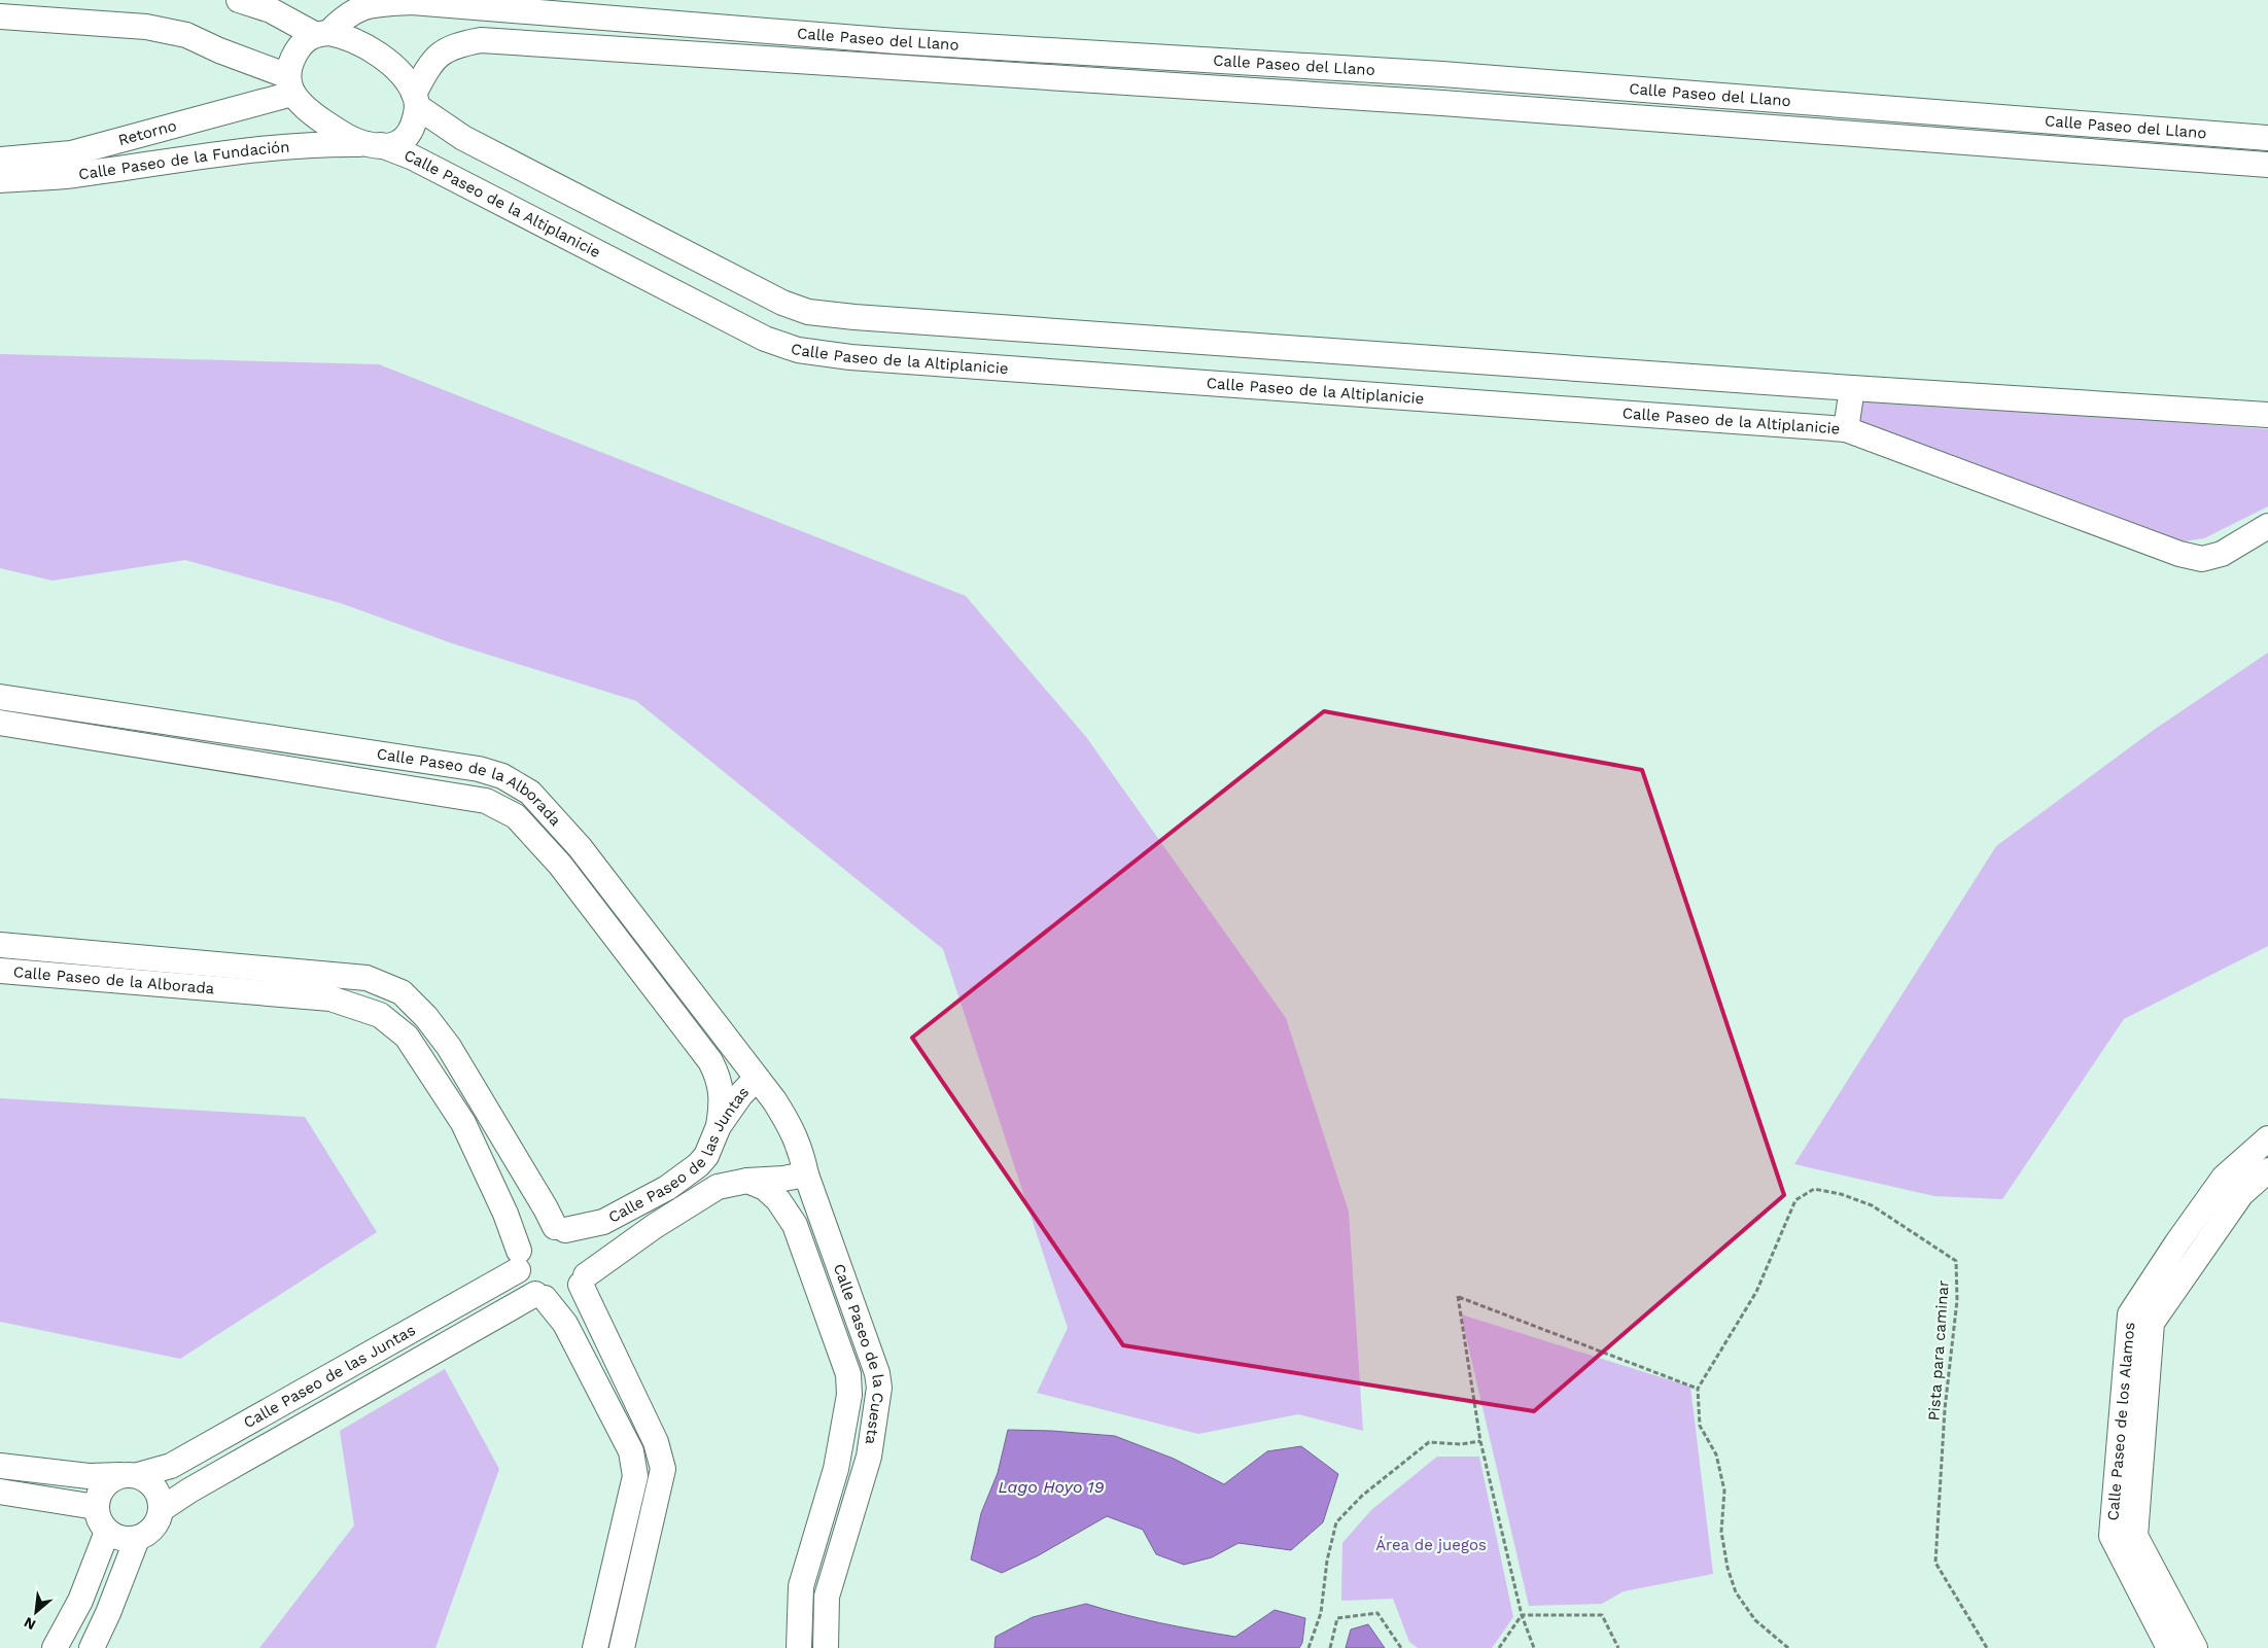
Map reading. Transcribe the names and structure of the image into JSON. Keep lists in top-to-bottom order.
{
  "streets": {
    "street": [
      "Calle Paseo del Llano",
      "Retorno",
      "Calle Paseo de la Fundación",
      "Calle Paseo de la Altiplanicie",
      "Calle Paseo de la Alborada",
      "Calle Paseo de las Juntas",
      "Calle Paseo de la Cuesta",
      "Calle Paseo de los Alamos"
    ],
    "path": ["Pista para caminar"]
  },
  "crossings": [
    ["Calle Paseo del Llano", "Retorno"],
    ["Calle Paseo del Llano", "Calle Paseo de la Fundación"],
    ["Calle Paseo del Llano", "Calle Paseo de la Altiplanicie"],
    ["Retorno", "Calle Paseo de la Fundación"],
    ["Retorno", "Calle Paseo de la Altiplanicie"],
    ["Calle Paseo de la Fundación", "Calle Paseo de la Altiplanicie"],
    ["Calle Paseo de la Alborada", "Calle Paseo de las Juntas"],
    ["Calle Paseo de la Alborada", "Calle Paseo de la Cuesta"]
  ],
  "water": ["Lago Hoyo 19"],
  "parks": ["Área de juegos"],
  "north": "bottom left"
}
